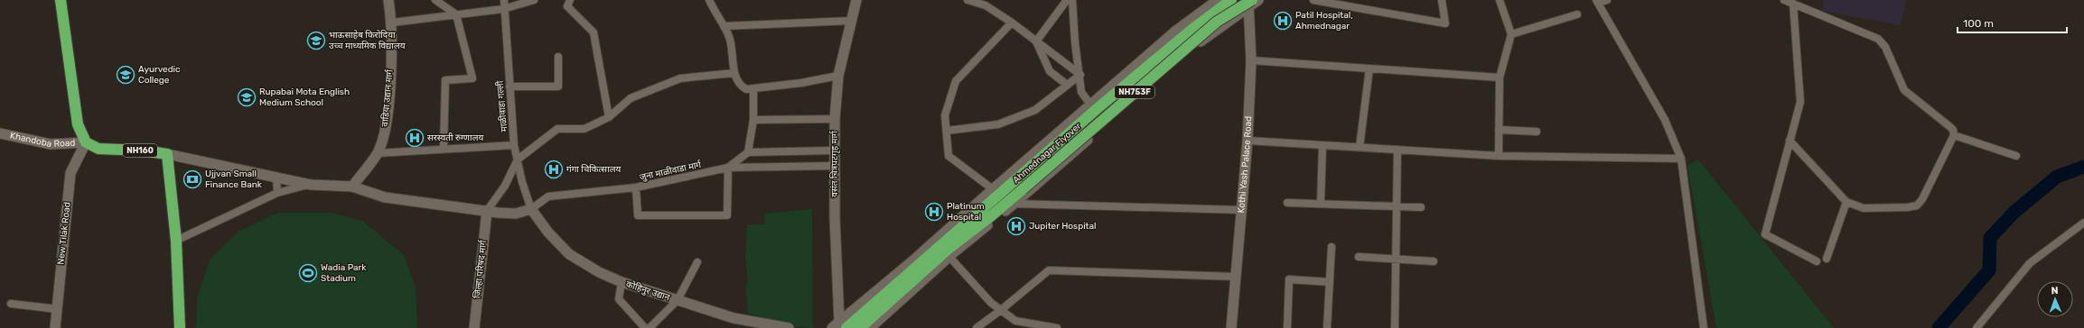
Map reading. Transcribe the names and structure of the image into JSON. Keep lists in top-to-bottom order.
{
  "streets": {
    "highway": ["NH753F", "NH160", "Ahmednagar Flyover"],
    "street": [
      "वाडिया उद्यान मार्ग",
      "माळीवाडा गल्ली",
      "Khandoba Road",
      "वसंत चित्रपटगृह मार्ग",
      "Kothi Yash Palace Road",
      "जुना माळीवाडा मार्ग",
      "New Tilak Road",
      "जिल्हा परिषद मार्ग",
      "कोहिनुर उद्यान"
    ]
  },
  "crossings": [
    ["माळीवाडा गल्ली", "जुना माळीवाडा मार्ग"],
    ["माळीवाडा गल्ली", "कोहिनुर उद्यान"],
    ["Khandoba Road", "NH160"],
    ["Khandoba Road", "New Tilak Road"],
    ["NH160", "New Tilak Road"],
    ["Ahmednagar Flyover", "वसंत चित्रपटगृह मार्ग"],
    ["Ahmednagar Flyover", "Kothi Yash Palace Road"],
    ["जुना माळीवाडा मार्ग", "कोहिनुर उद्यान"]
  ],
  "places": {
    "hospital": [
      "Patil Hospital, Ahmednagar",
      "सरस्वती रुग्णालय",
      "गंगा चिकित्सालय",
      "Platinum Hospital",
      "Jupiter Hospital"
    ],
    "school or university": ["भाऊसाहेब फिरोदिया उच्च माध्यमिक विद्यालय", "Ayurvedic College", "Rupabai Mota English Medium School"],
    "bank": ["Ujjvan Small Finance Bank"],
    "sports": ["Wadia Park Stadium"]
  },
  "scale_bar": "100 m",
  "north": "top"
}
